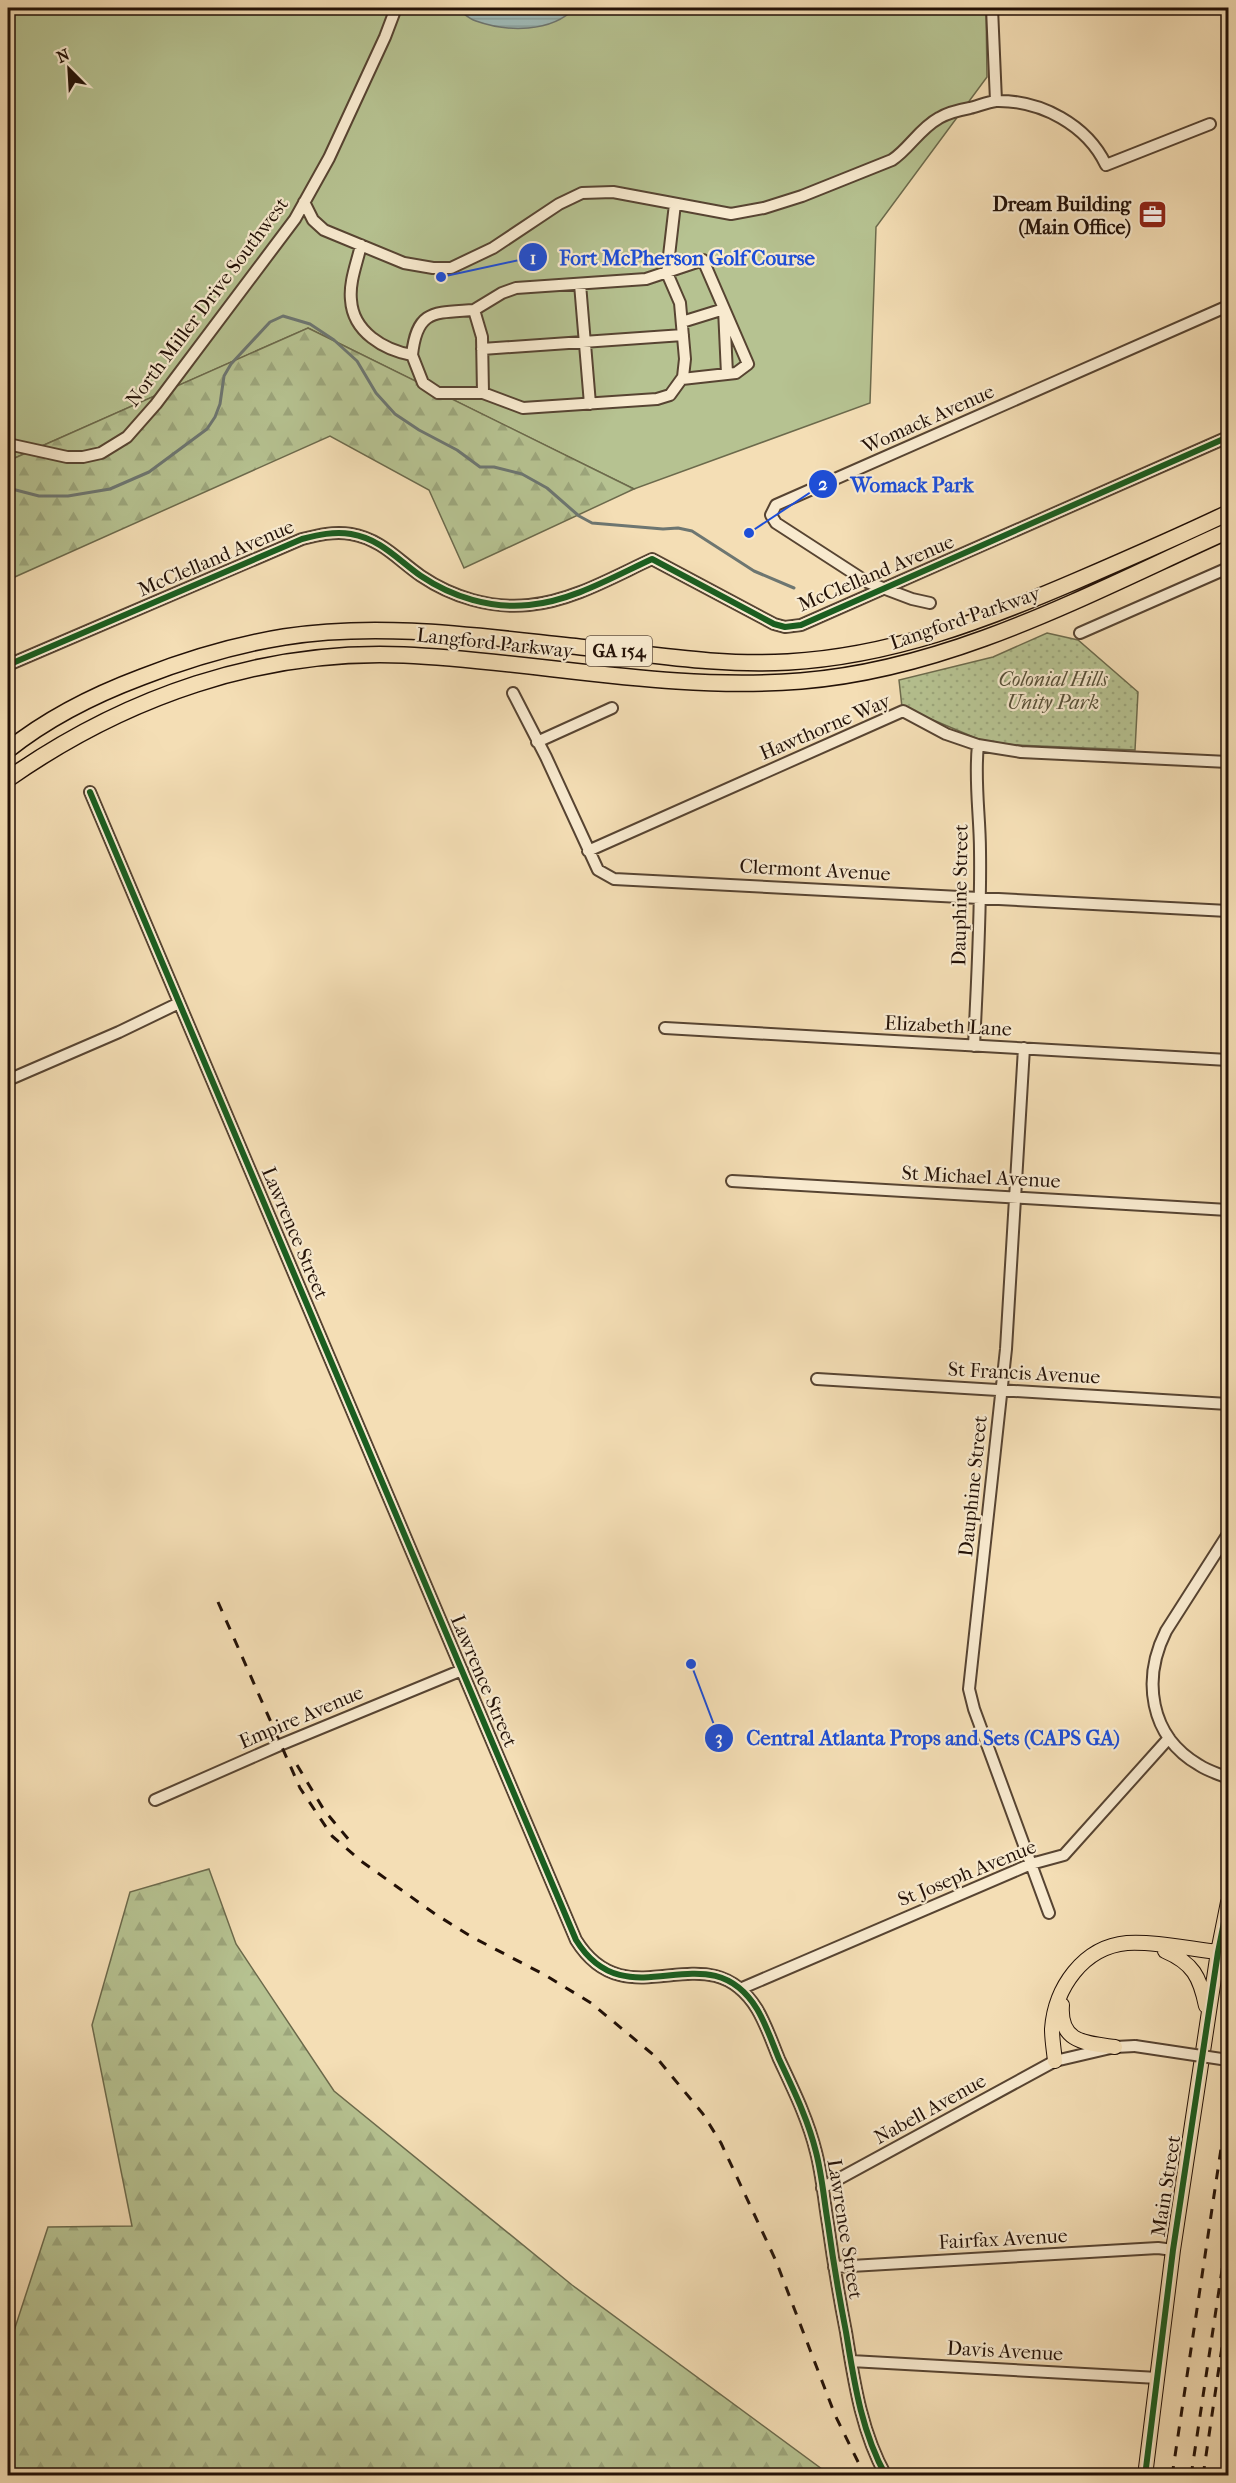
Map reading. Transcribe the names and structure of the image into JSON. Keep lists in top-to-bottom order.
{
  "streets": {
    "highway": ["Langford Parkway", "GA 154"],
    "main road": ["Main Street"],
    "street": [
      "North Miller Drive Southwest",
      "Womack Avenue",
      "McClelland Avenue",
      "Hawthorne Way",
      "Clermont Avenue",
      "Dauphine Street",
      "Elizabeth Lane",
      "St Michael Avenue",
      "Lawrence Street",
      "St Francis Avenue",
      "Empire Avenue",
      "St Joseph Avenue",
      "Nabell Avenue",
      "Fairfax Avenue",
      "Davis Avenue"
    ]
  },
  "crossings": [
    ["Womack Avenue", "McClelland Avenue"],
    ["Hawthorne Way", "Clermont Avenue"],
    ["Hawthorne Way", "Dauphine Street"],
    ["Clermont Avenue", "Dauphine Street"],
    ["Dauphine Street", "Elizabeth Lane"],
    ["Dauphine Street", "St Michael Avenue"],
    ["Dauphine Street", "St Francis Avenue"],
    ["Dauphine Street", "St Joseph Avenue"],
    ["Lawrence Street", "Empire Avenue"],
    ["Lawrence Street", "St Joseph Avenue"],
    ["Lawrence Street", "Nabell Avenue"],
    ["Lawrence Street", "Fairfax Avenue"],
    ["Lawrence Street", "Davis Avenue"],
    ["Main Street", "Fairfax Avenue"],
    ["Main Street", "Davis Avenue"]
  ],
  "parks": ["Colonial Hills Unity Park"],
  "places": {
    "office": ["Dream Building (Main Office)"],
    "other": ["Fort McPherson Golf Course", "Womack Park", "Central Atlanta Props and Sets (CAPS GA)"]
  },
  "north": "top left"
}
